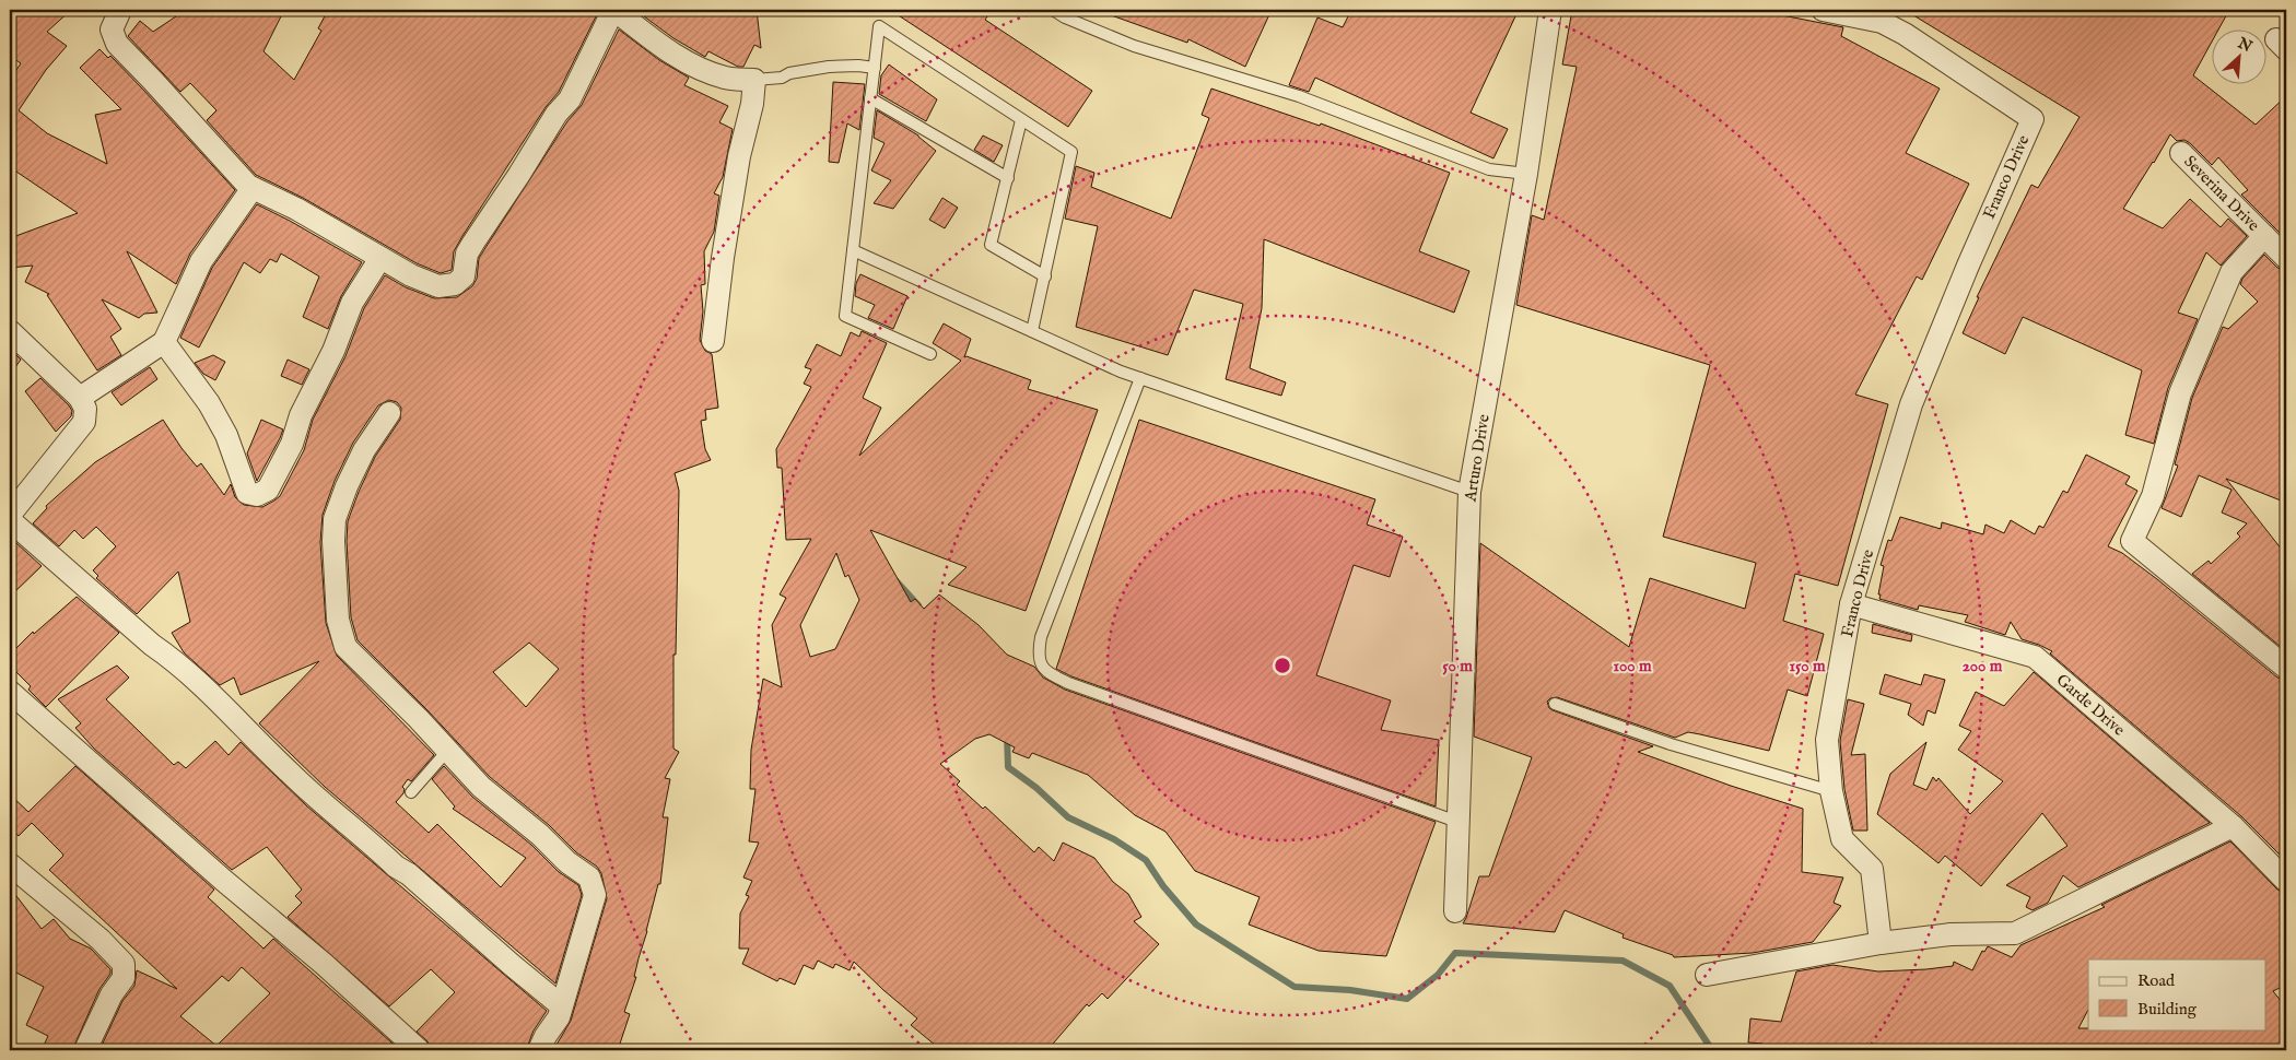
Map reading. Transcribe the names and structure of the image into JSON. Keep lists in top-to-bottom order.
{
  "streets": {
    "street": [
      "Franco Drive",
      "Severina Drive",
      "Arturo Drive",
      "Garde Drive"
    ]
  },
  "crossings": [
    ["Franco Drive", "Garde Drive"]
  ],
  "legend": ["Road", "Building"],
  "north": "top right",
  "rings": [
    "50 m",
    "100 m",
    "150 m",
    "200 m"
  ]
}
